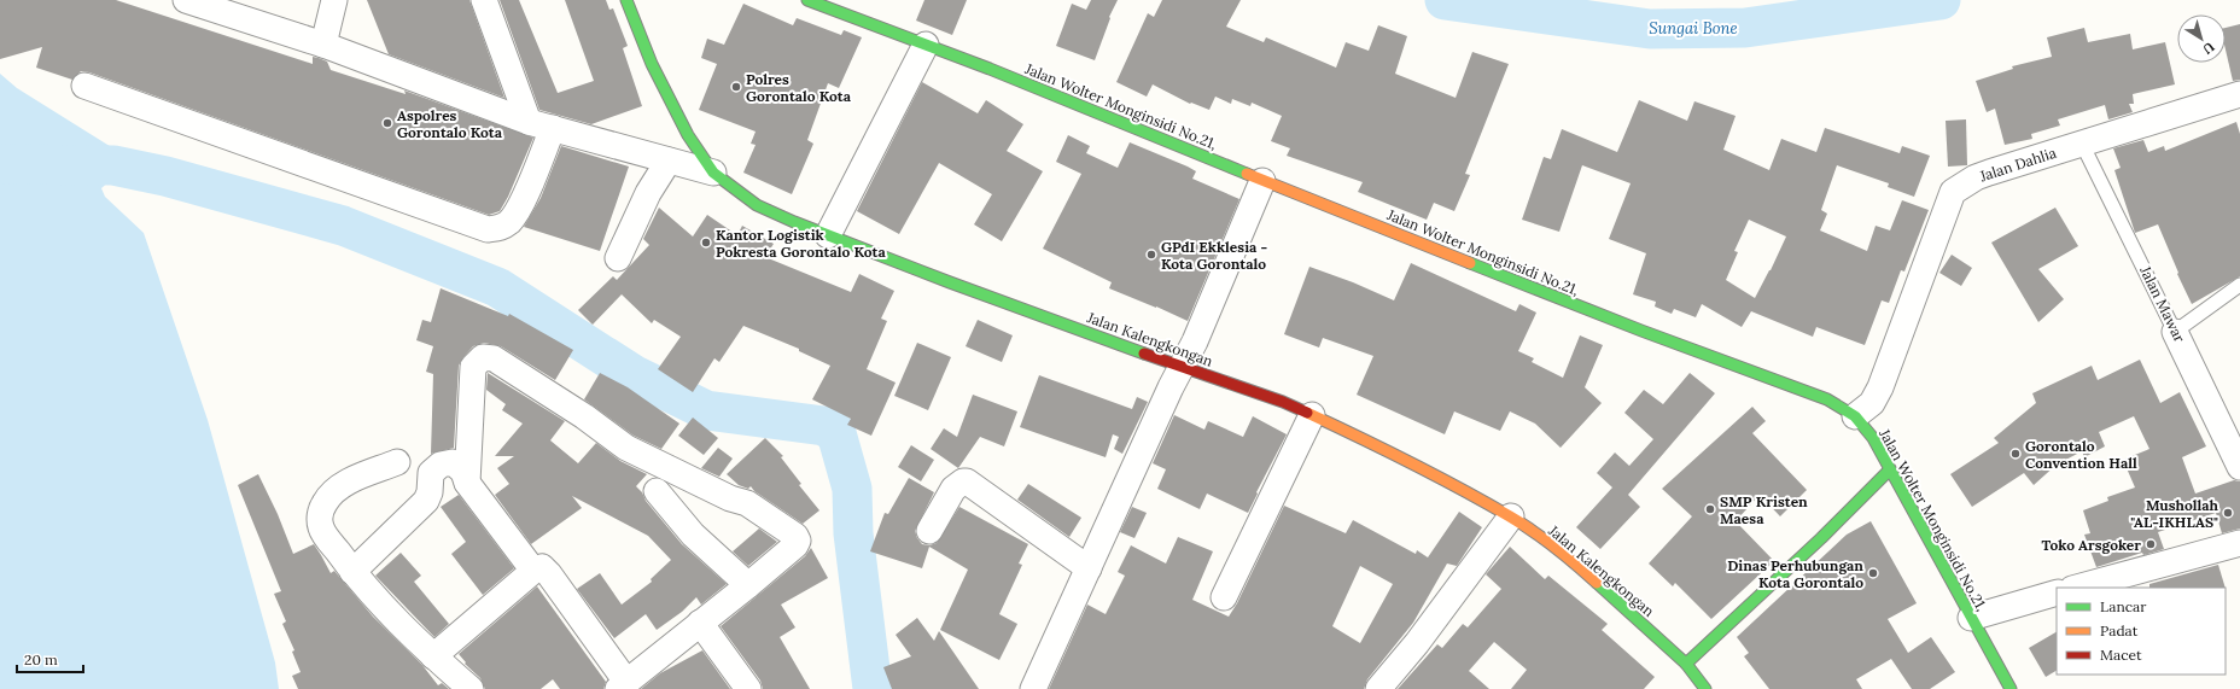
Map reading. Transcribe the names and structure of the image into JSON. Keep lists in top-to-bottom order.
{
  "streets": {
    "highway": ["Jalan Wolter Monginsidi No.21,", "Jalan Kalengkongan"],
    "street": ["Jalan Dahlia", "Jalan Mawar"]
  },
  "crossings": [
    ["Jalan Wolter Monginsidi No.21,", "Jalan Dahlia"],
    ["Jalan Dahlia", "Jalan Mawar"]
  ],
  "water": ["Sungai Bone"],
  "places": [
    "Polres Gorontalo Kota",
    "Aspolres Gorontalo Kota",
    "Kantor Logistik Pokresta Gorontalo Kota",
    "GPdI Ekklesia - Kota Gorontalo",
    "Gorontalo Convention Hall",
    "SMP Kristen Maesa",
    "Mushollah \"AL-IKHLAS\"",
    "Toko Arsgoker",
    "Dinas Perhubungan Kota Gorontalo"
  ],
  "legend": ["Lancar", "Padat", "Macet"],
  "scale_bar": "20 m",
  "north": "bottom right"
}
